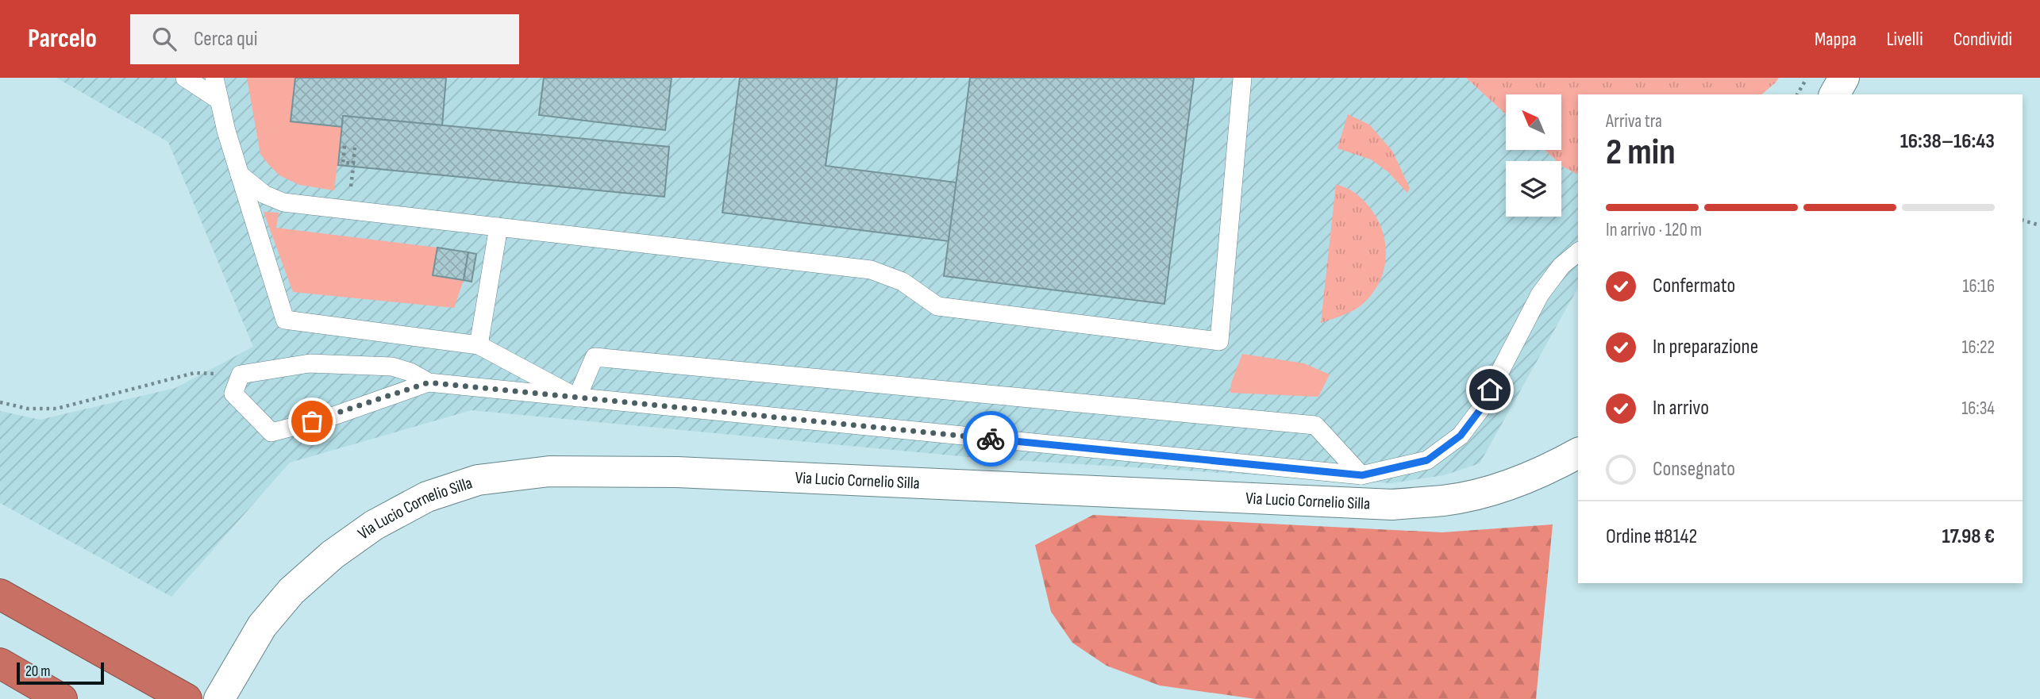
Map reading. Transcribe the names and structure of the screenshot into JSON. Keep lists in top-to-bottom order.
{
  "streets": {
    "street": ["Via Lucio Cornelio Silla"]
  },
  "scale_bar": "20 m",
  "north": "top left",
  "page": {
    "header": "Parcelo",
    "search": "Cerca qui",
    "nav": ["Mappa", "Livelli", "Condividi"],
    "heading": ["2 min", "Arriva tra", "16:38–16:43"],
    "panel": ["Ordine #8142", "17.98 €"],
    "bar": "In arrivo · 120 m",
    "list": [
      ["Confermato", "16:16"],
      ["In preparazione", "16:22"],
      ["In arrivo", "16:34"],
      "Consegnato"
    ],
    "scale": "20 m"
  }
}
